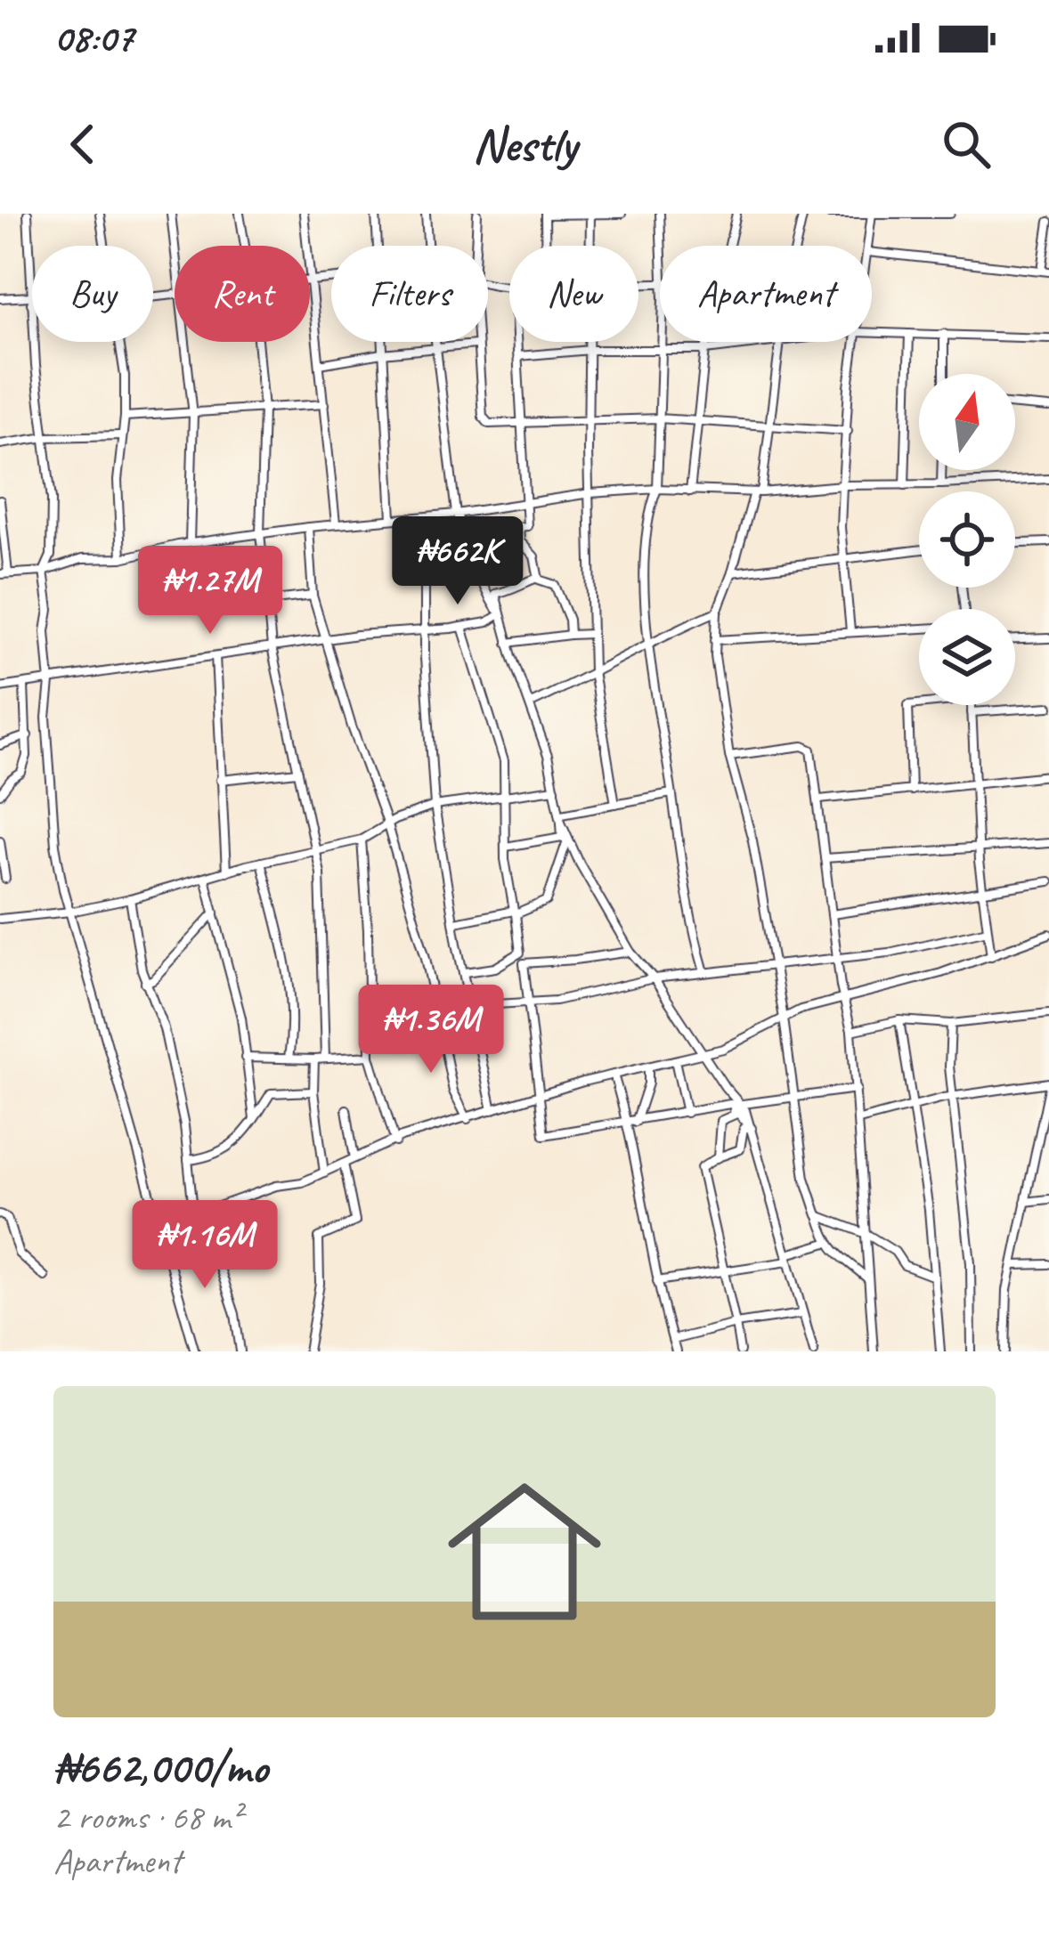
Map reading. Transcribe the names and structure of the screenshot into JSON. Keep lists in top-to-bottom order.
{
  "north": "top",
  "page": {
    "status": "08:07",
    "header": "Nestly",
    "chip": [
      "Buy",
      "Rent",
      "Filters",
      "New",
      "Apartment"
    ],
    "price": [
      "₦662K",
      "₦1.27M",
      "₦1.36M",
      "₦1.16M"
    ],
    "list": [
      {
        "name": "₦662,000/mo",
        "note": "2 rooms · 68 m² · Apartment"
      }
    ]
  }
}
